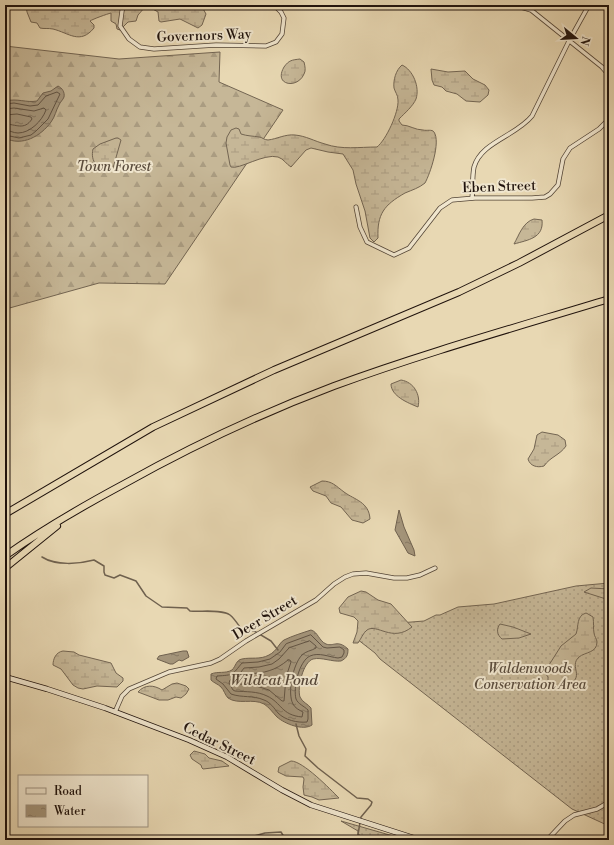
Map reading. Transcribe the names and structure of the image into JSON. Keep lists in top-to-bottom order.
{
  "streets": {
    "main road": ["Cedar Street"],
    "street": ["Governors Way", "Eben Street", "Deer Street"]
  },
  "crossings": [
    ["Deer Street", "Cedar Street"]
  ],
  "water": ["Wildcat Pond"],
  "parks": ["Town Forest", "Waldenwoods Conservation Area"],
  "legend": ["Road", "Water"],
  "north": "right"
}
